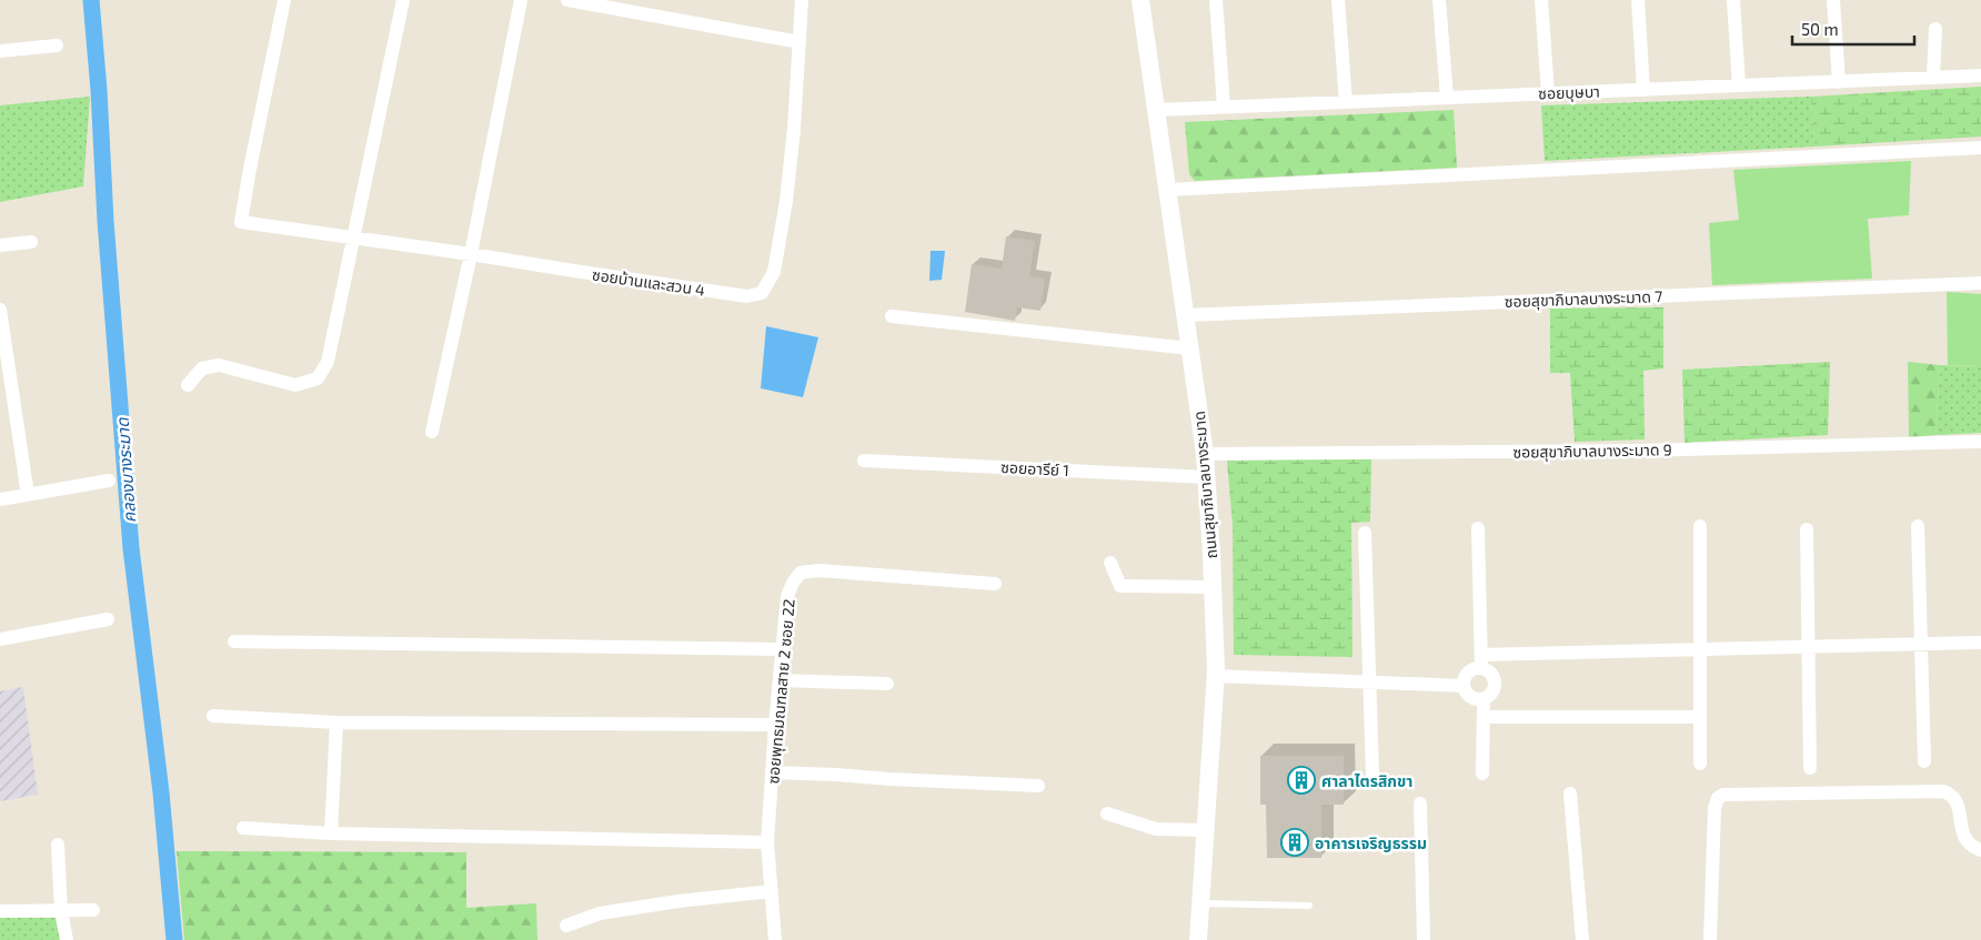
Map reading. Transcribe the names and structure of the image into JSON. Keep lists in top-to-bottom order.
{
  "streets": {
    "street": [
      "ซอยบุษบา",
      "ซอยบ้านและสวน 4",
      "ซอยสุขาภิบาลบางระมาด 7",
      "ซอยสุขาภิบาลบางระมาด 9",
      "ซอยอารีย์ 1",
      "ถนนสุขาภิบาลบางระมาด",
      "ซอยพุทธมณฑลสาย 2 ซอย 22"
    ]
  },
  "crossings": [
    ["ซอยบุษบา", "ถนนสุขาภิบาลบางระมาด"],
    ["ซอยสุขาภิบาลบางระมาด 7", "ถนนสุขาภิบาลบางระมาด"],
    ["ซอยสุขาภิบาลบางระมาด 9", "ถนนสุขาภิบาลบางระมาด"],
    ["ซอยอารีย์ 1", "ถนนสุขาภิบาลบางระมาด"]
  ],
  "water": ["คลองบางระมาด"],
  "places": {
    "building": ["ศาลาไตรสิกขา", "อาคารเจริญธรรม"]
  },
  "scale_bar": "50 m"
}
